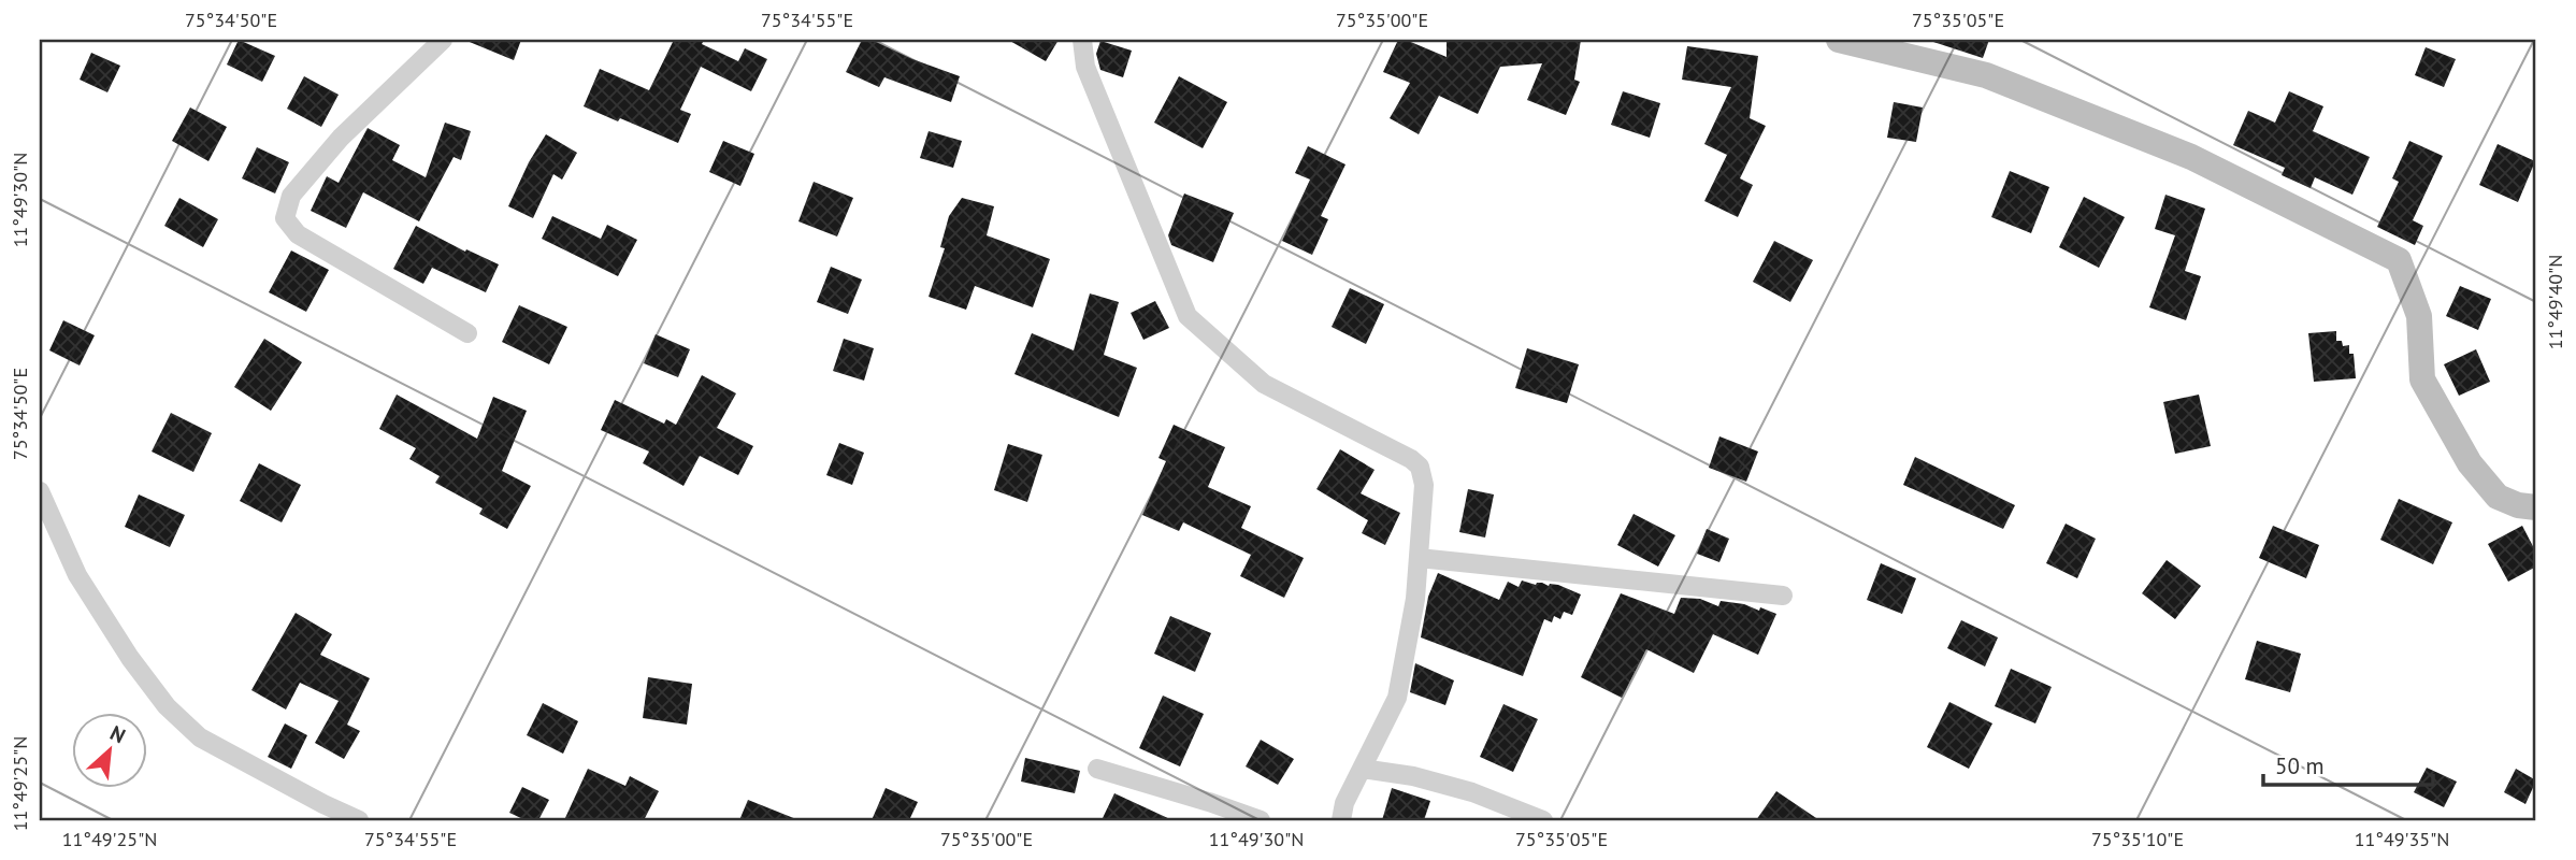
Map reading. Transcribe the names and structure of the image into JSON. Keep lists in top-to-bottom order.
{
  "scale_bar": "50 m",
  "north": "top right",
  "coordinates": [
    "75°34'50\"E",
    "75°34'55\"E",
    "75°35'00\"E",
    "75°35'05\"E",
    "11°49'30\"N",
    "11°49'40\"N",
    "11°49'25\"N",
    "75°35'10\"E",
    "11°49'35\"N"
  ]
}
